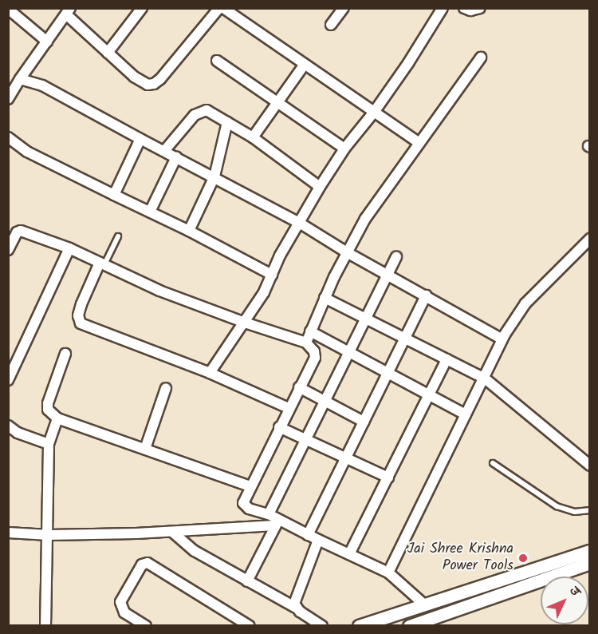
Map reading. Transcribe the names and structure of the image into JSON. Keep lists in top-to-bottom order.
{
  "places": ["Jai Shree Krishna Power Tools"],
  "north": "top right"
}
